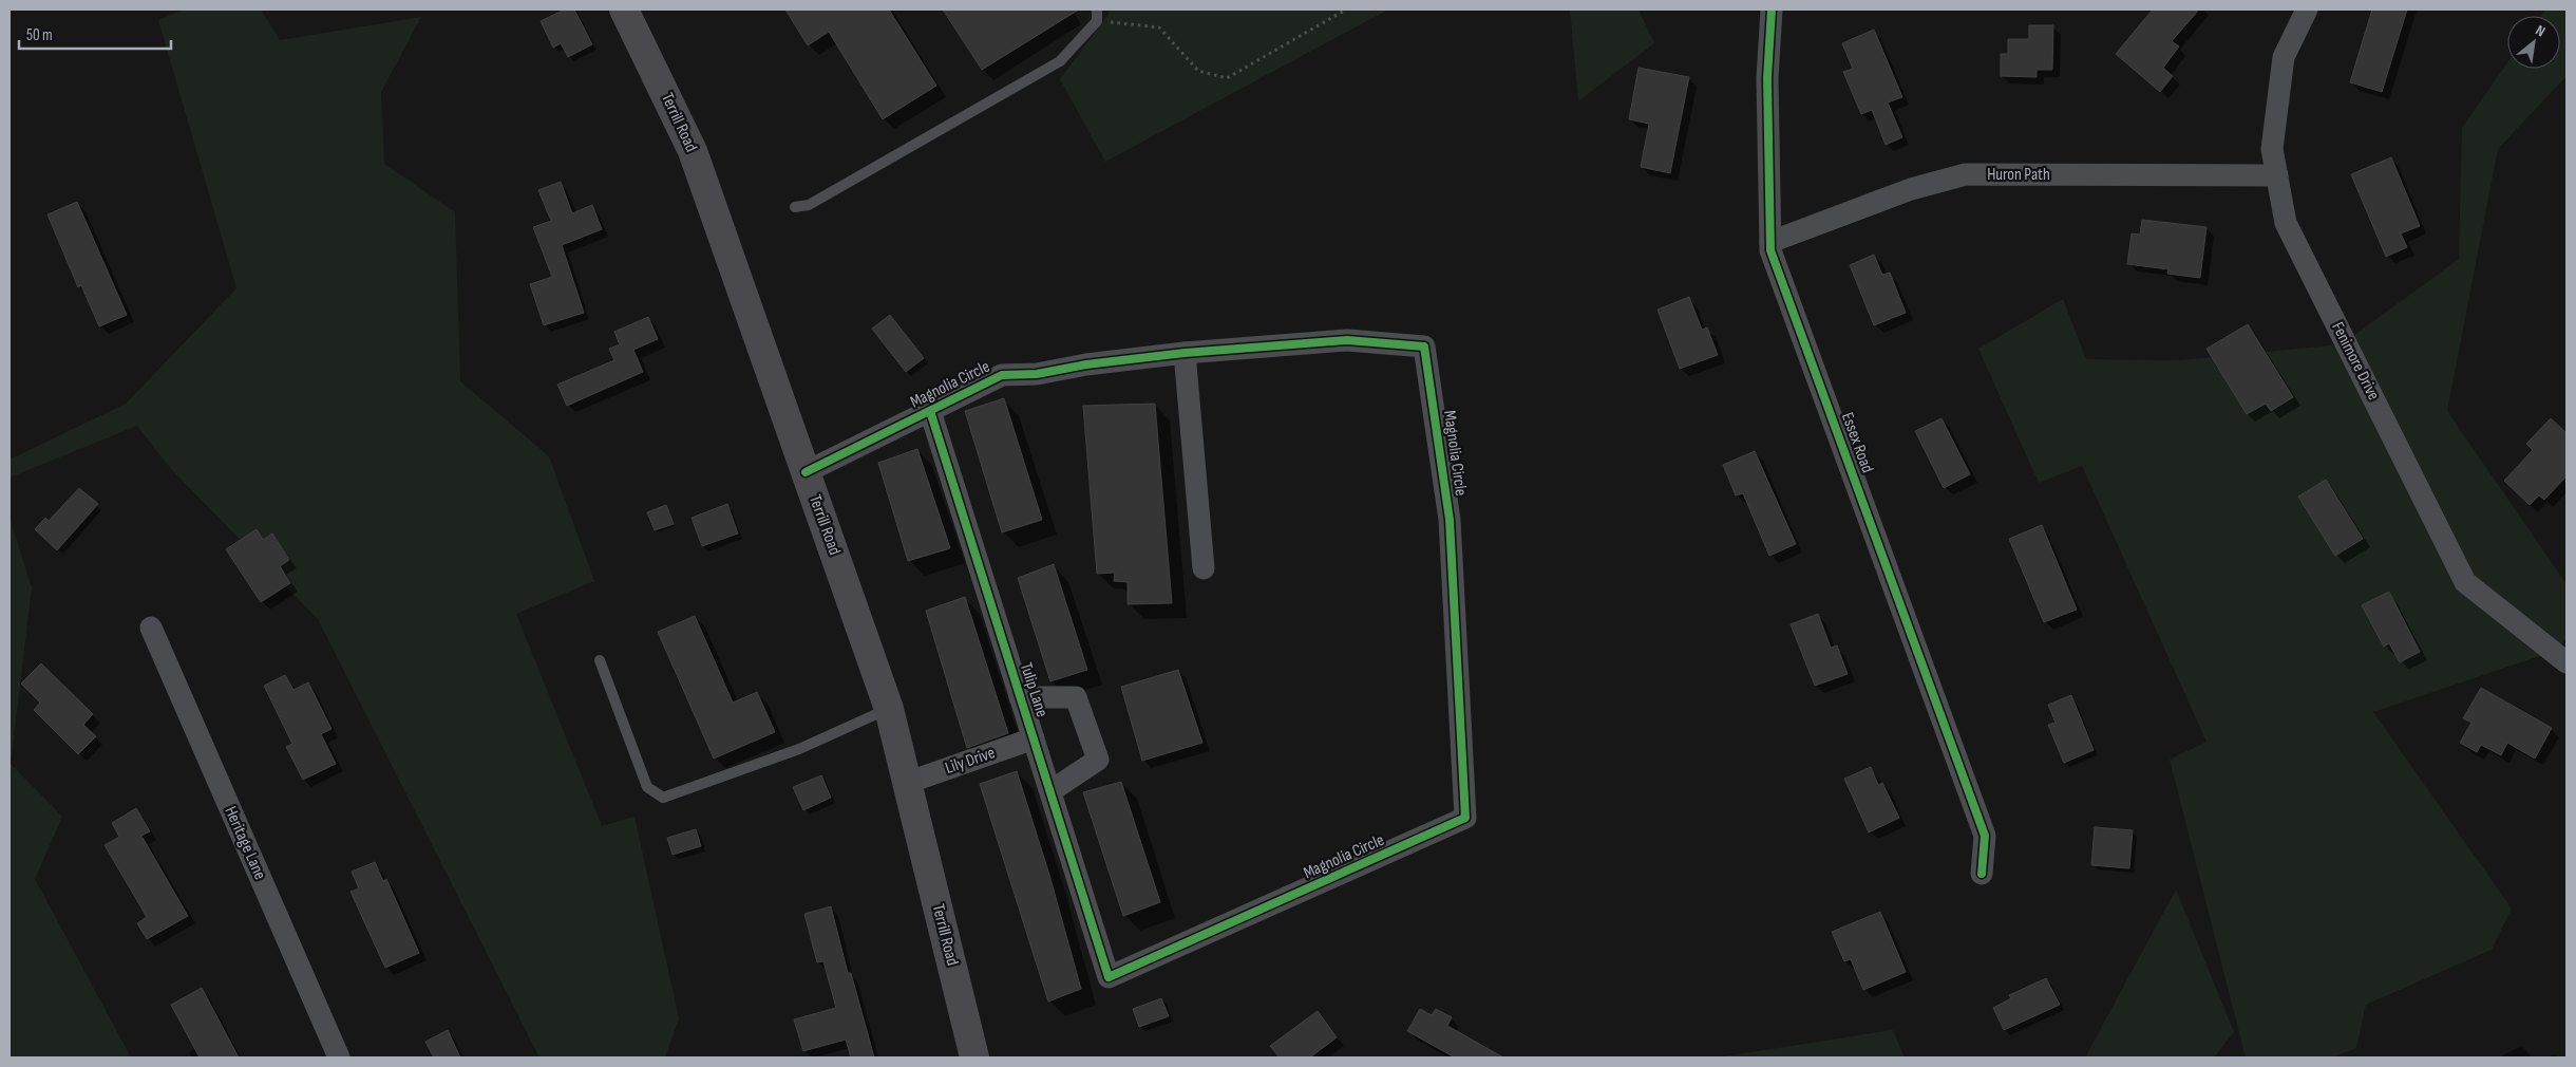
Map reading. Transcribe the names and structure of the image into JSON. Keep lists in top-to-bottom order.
{
  "streets": {
    "street": [
      "Terrill Road",
      "Huron Path",
      "Fenimore Drive",
      "Magnolia Circle",
      "Essex Road",
      "Tulip Lane",
      "Lily Drive",
      "Heritage Lane"
    ]
  },
  "crossings": [
    ["Terrill Road", "Magnolia Circle"],
    ["Terrill Road", "Lily Drive"],
    ["Huron Path", "Fenimore Drive"],
    ["Huron Path", "Essex Road"],
    ["Magnolia Circle", "Tulip Lane"],
    ["Tulip Lane", "Lily Drive"]
  ],
  "scale_bar": "50 m",
  "north": "top right"
}
